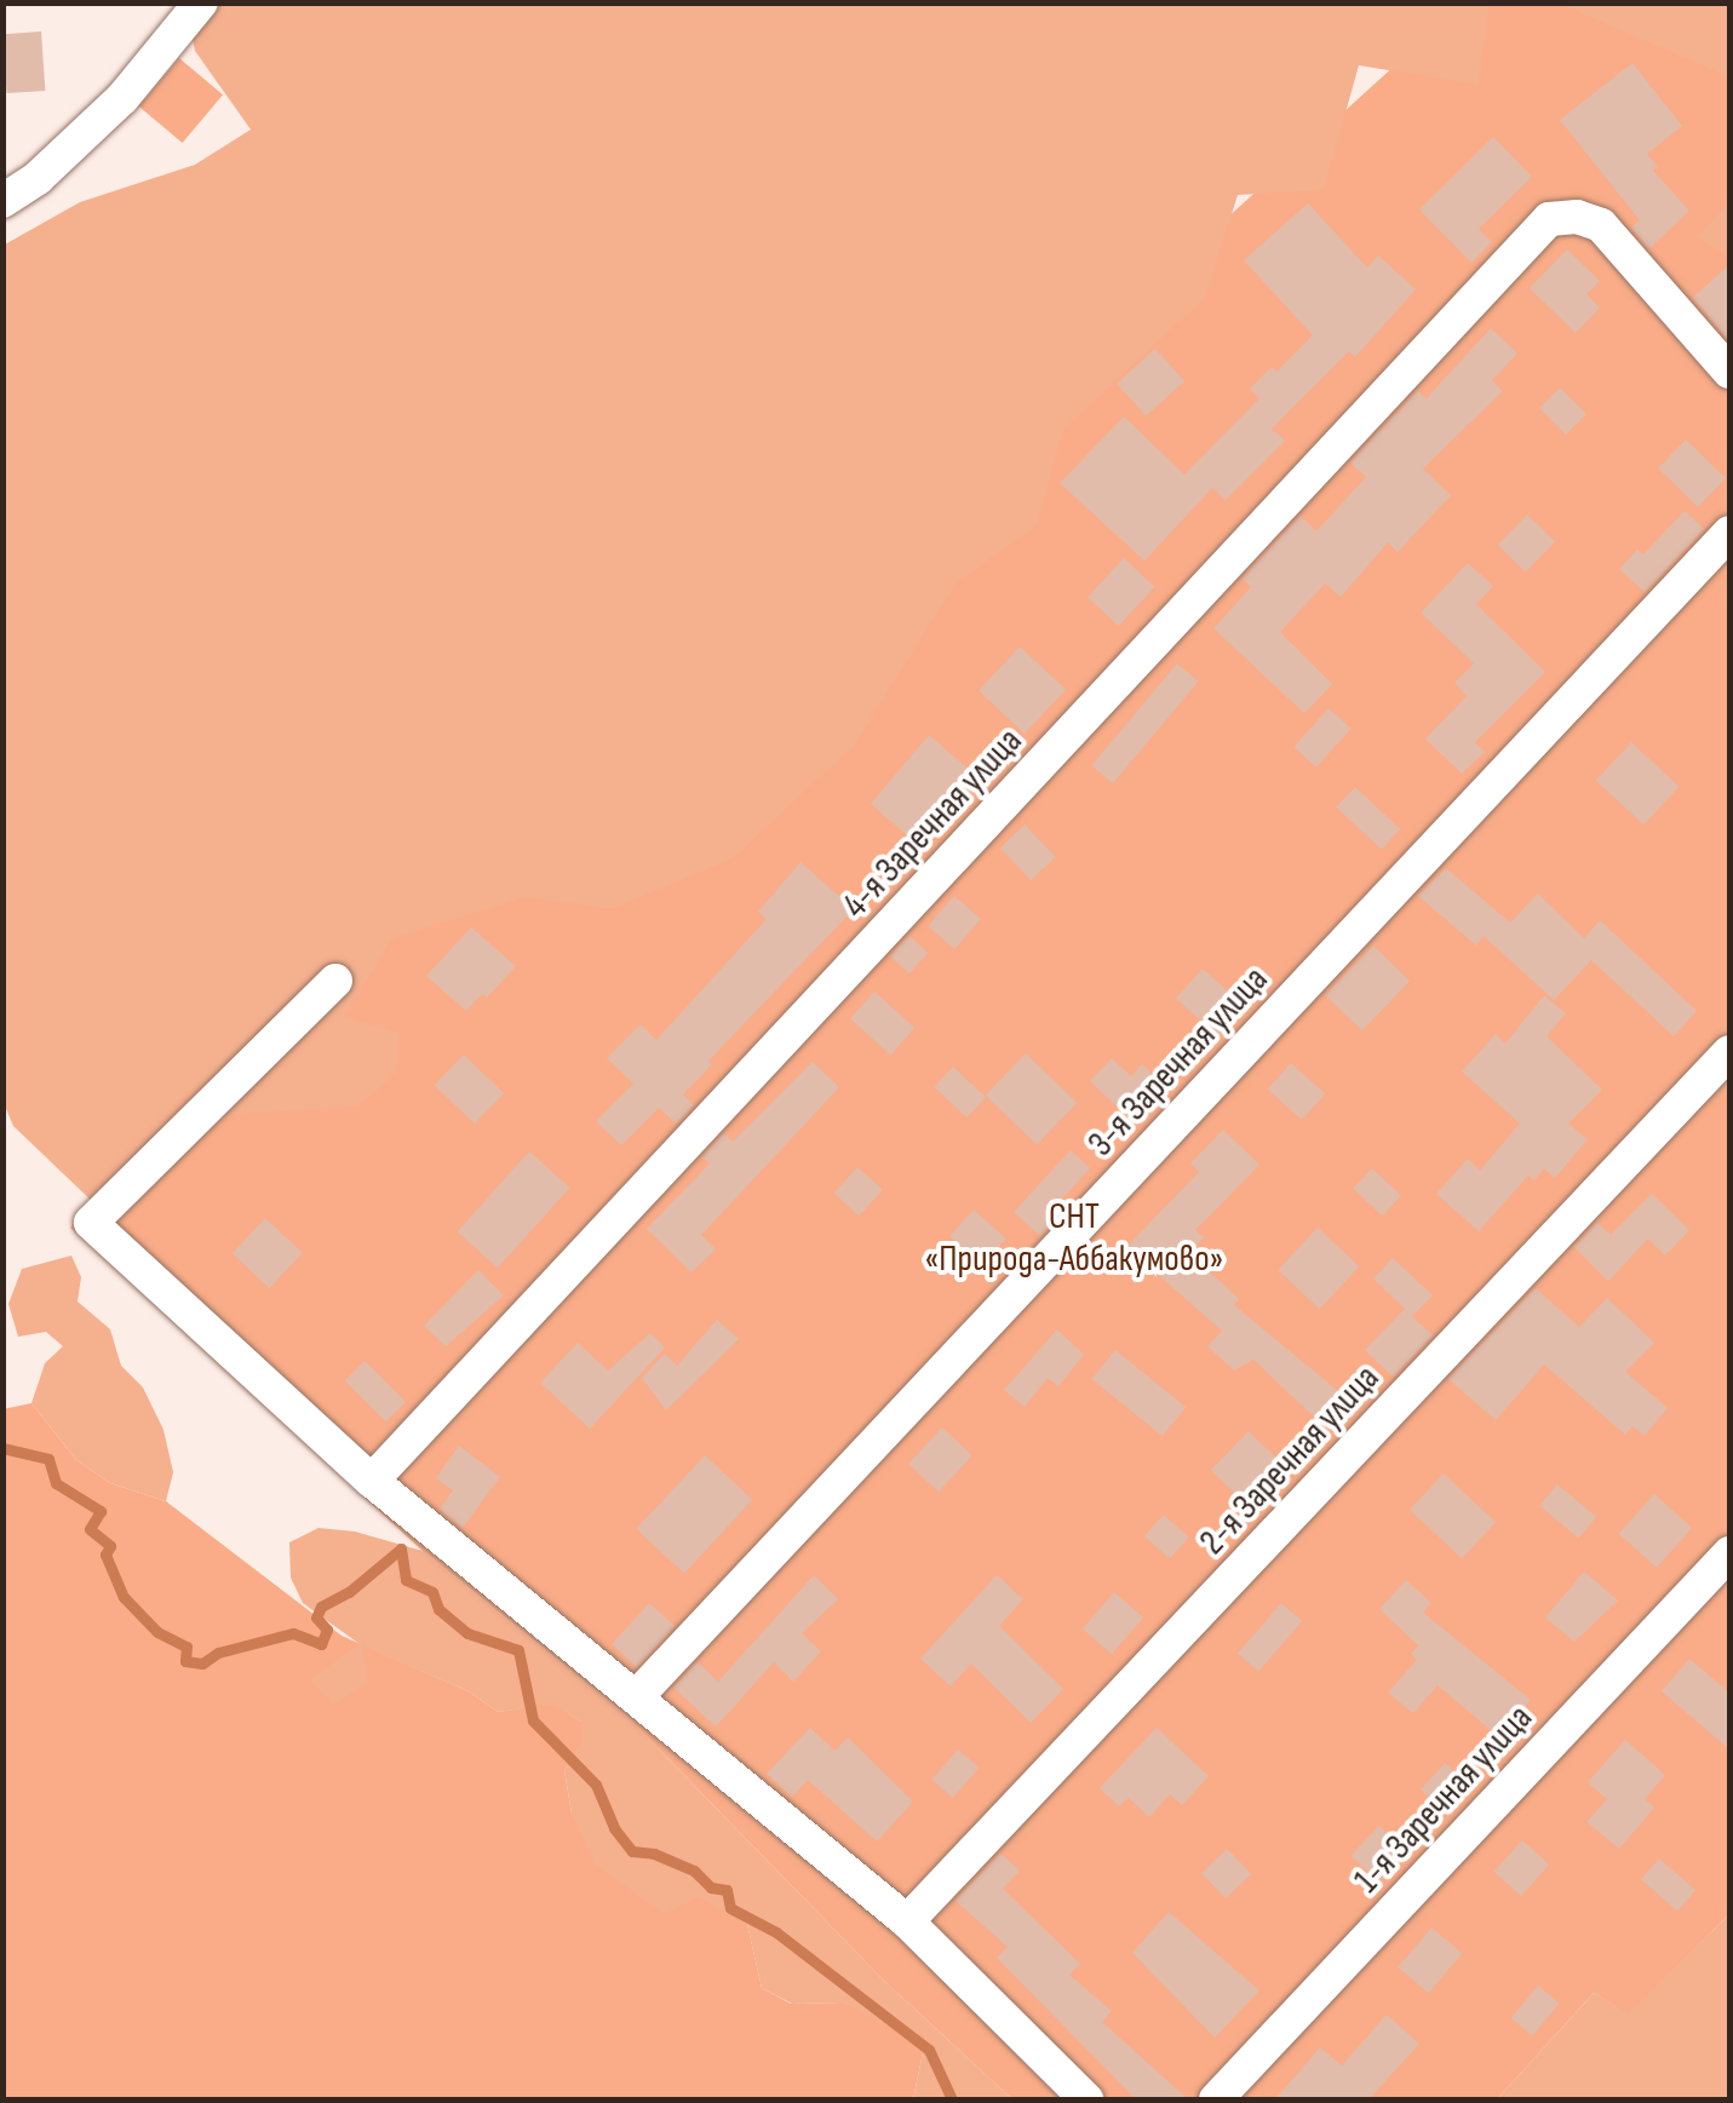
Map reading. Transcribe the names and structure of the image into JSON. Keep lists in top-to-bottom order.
{
  "streets": {
    "street": [
      "4-я Заречная улица",
      "3-я Заречная улица",
      "2-я Заречная улица",
      "1-я Заречная улица"
    ]
  },
  "parks": ["СНТ «Природа-Аббакумово»"]
}
